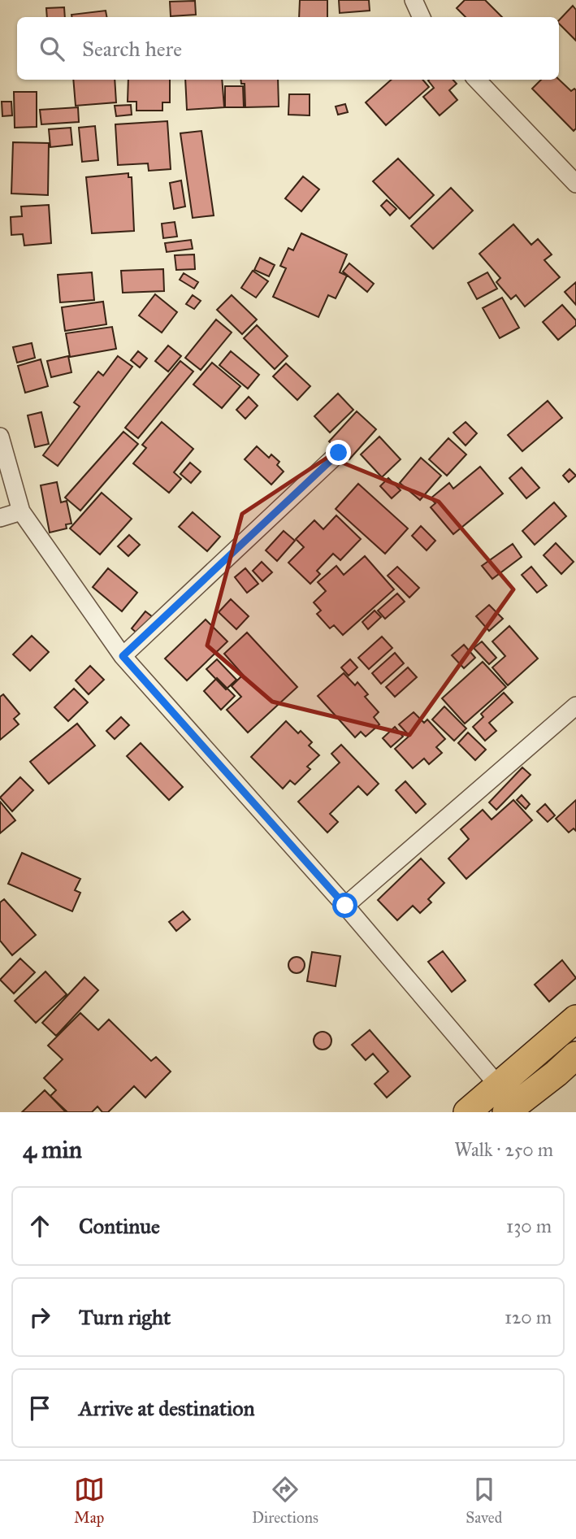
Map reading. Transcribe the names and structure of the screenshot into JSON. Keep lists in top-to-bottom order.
{
  "page": {
    "search": "Search here",
    "heading": ["4 min", "Walk · 250 m"],
    "list": [
      ["Continue", "130 m"],
      ["Turn right", "120 m"],
      "Arrive at destination"
    ],
    "nav": ["Map", "Directions", "Saved"]
  }
}
